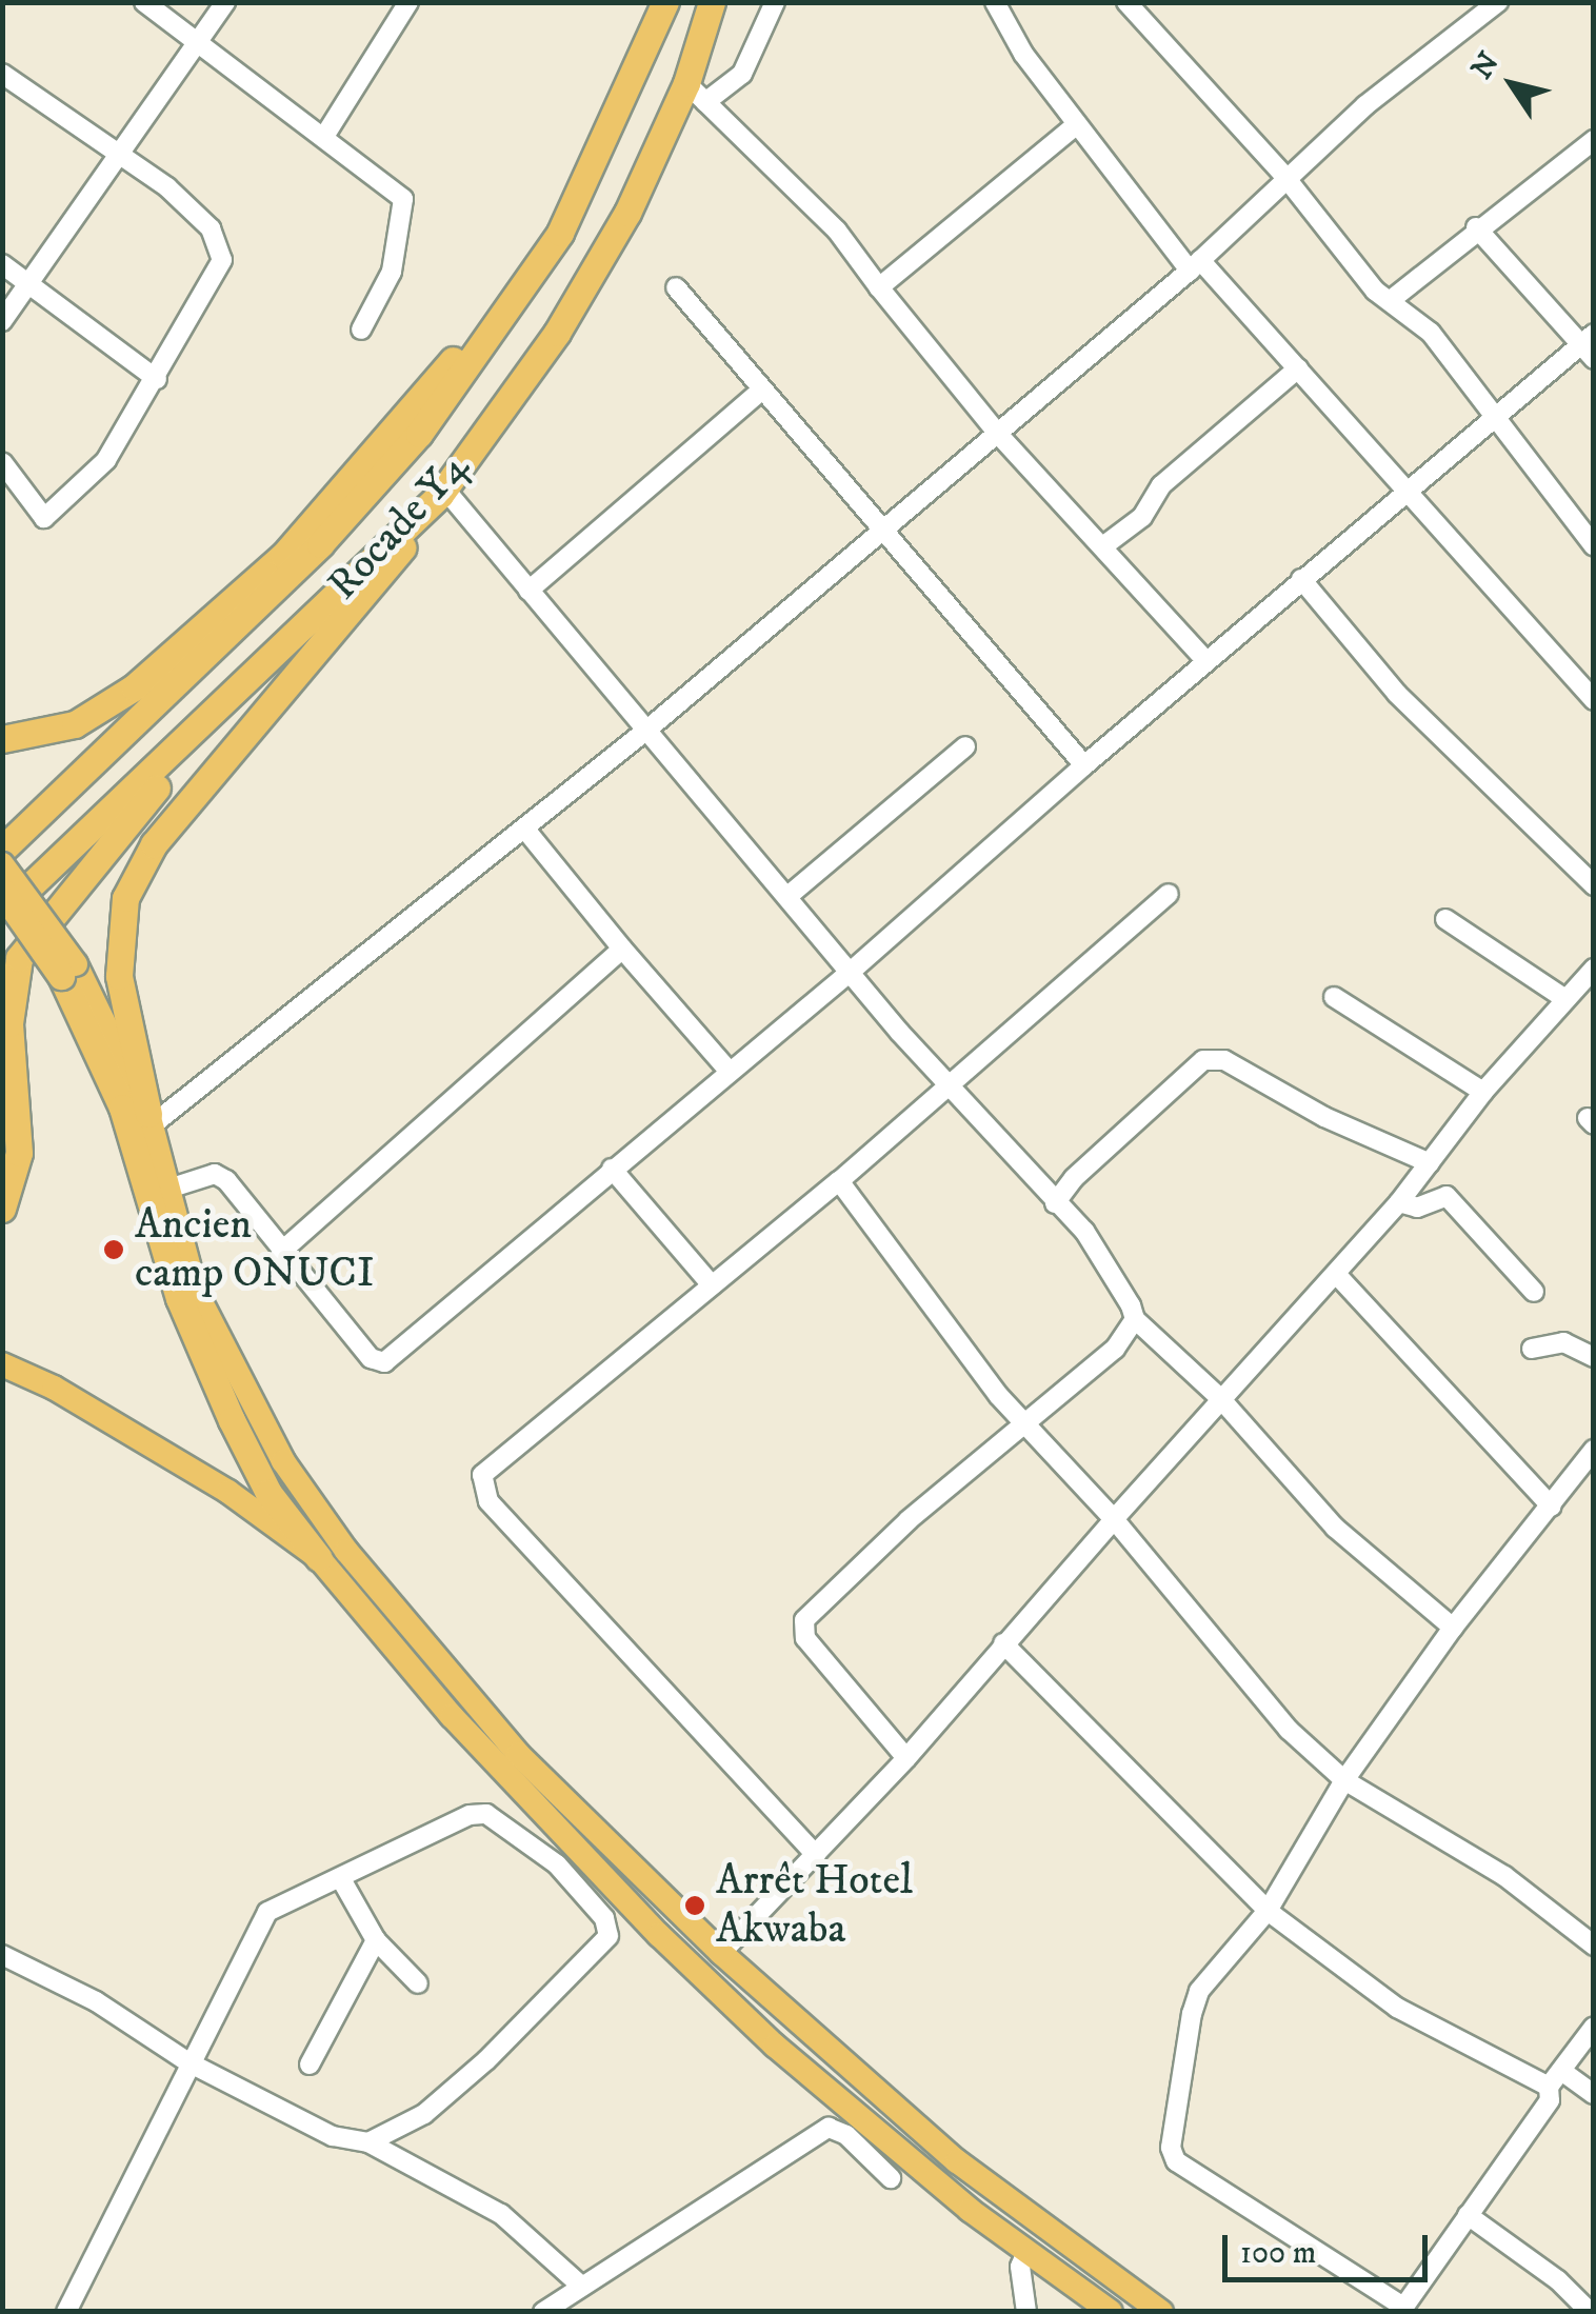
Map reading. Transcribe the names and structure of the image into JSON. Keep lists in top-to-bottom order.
{
  "streets": {
    "highway": ["Rocade Y4"]
  },
  "places": ["Ancien camp ONUCI", "Arrêt Hotel Akwaba"],
  "scale_bar": "100 m",
  "north": "top left"
}
